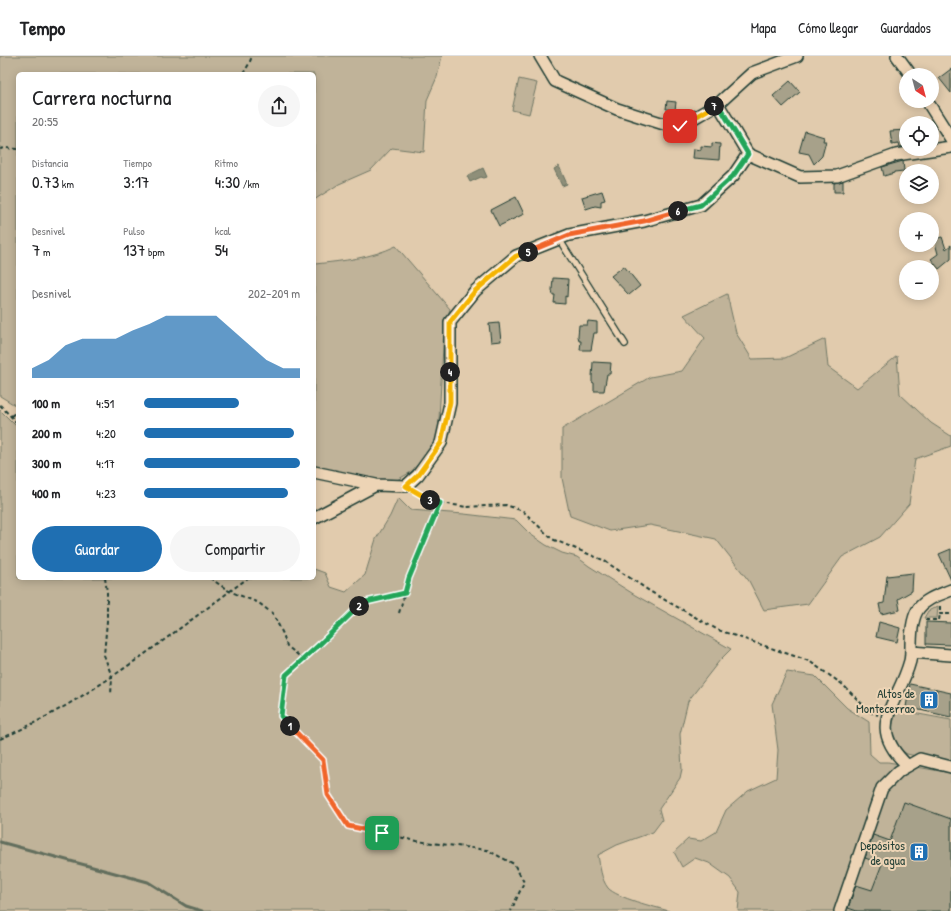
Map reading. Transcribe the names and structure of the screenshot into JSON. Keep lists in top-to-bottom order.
{
  "places": {
    "building": ["Altos de Montecerrao", "Depósitos de agua"]
  },
  "north": "bottom right",
  "page": {
    "header": "Tempo",
    "nav": ["Mapa", "Cómo llegar", "Guardados"],
    "map_buttons": ["+", "−"],
    "heading": ["Carrera nocturna", "20:55"],
    "pins": [
      "7",
      "6",
      "5",
      "4",
      "3",
      "2",
      "1"
    ],
    "stats": [
      ["Distancia", "0.73 km"],
      ["Tiempo", "3:17"],
      ["Ritmo", "4:30 /km"],
      ["Desnivel", "7 m"],
      ["Pulso", "137 bpm"],
      ["kcal", "54"]
    ],
    "chart": ["Desnivel", "202–209 m"],
    "list": [
      {
        "name": "100 m",
        "note": "4:51"
      },
      {
        "name": "200 m",
        "note": "4:20"
      },
      {
        "name": "300 m",
        "note": "4:17"
      },
      {
        "name": "400 m",
        "note": "4:23"
      }
    ],
    "buttons": ["Guardar", "Compartir"]
  }
}
